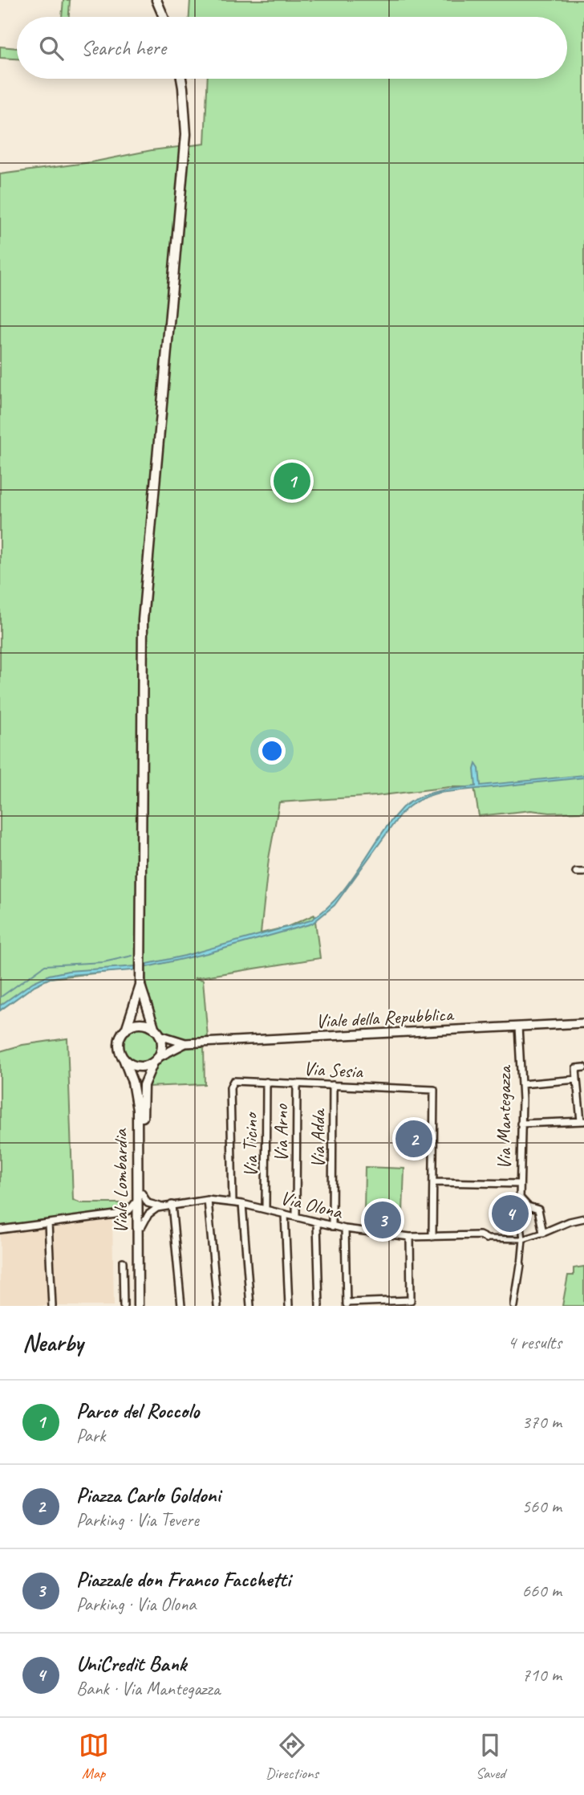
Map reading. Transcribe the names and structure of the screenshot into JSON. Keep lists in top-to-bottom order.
{
  "streets": {
    "main road": ["Viale Lombardia"],
    "street": [
      "Viale della Repubblica",
      "Via Sesia",
      "Via Mantegazza",
      "Via Arno",
      "Via Adda",
      "Via Ticino",
      "Via Olona"
    ]
  },
  "crossings": [
    ["Viale della Repubblica", "Via Mantegazza"],
    ["Via Sesia", "Via Arno"],
    ["Via Sesia", "Via Adda"],
    ["Via Sesia", "Via Ticino"],
    ["Via Sesia", "Via Olona"],
    ["Via Arno", "Via Olona"],
    ["Via Adda", "Via Olona"],
    ["Via Ticino", "Via Olona"]
  ],
  "page": {
    "search": "Search here",
    "pins": [
      "1",
      "2",
      "4",
      "3"
    ],
    "heading": ["Nearby", "4 results"],
    "list": [
      {
        "mark": "1",
        "name": "Parco del Roccolo",
        "note": "Park",
        "value": "370 m"
      },
      {
        "mark": "2",
        "name": "Piazza Carlo Goldoni",
        "note": "Parking · Via Tevere",
        "value": "560 m"
      },
      {
        "mark": "3",
        "name": "Piazzale don Franco Facchetti",
        "note": "Parking · Via Olona",
        "value": "660 m"
      },
      {
        "mark": "4",
        "name": "UniCredit Bank",
        "note": "Bank · Via Mantegazza",
        "value": "710 m"
      }
    ],
    "nav": ["Map", "Directions", "Saved"]
  }
}
